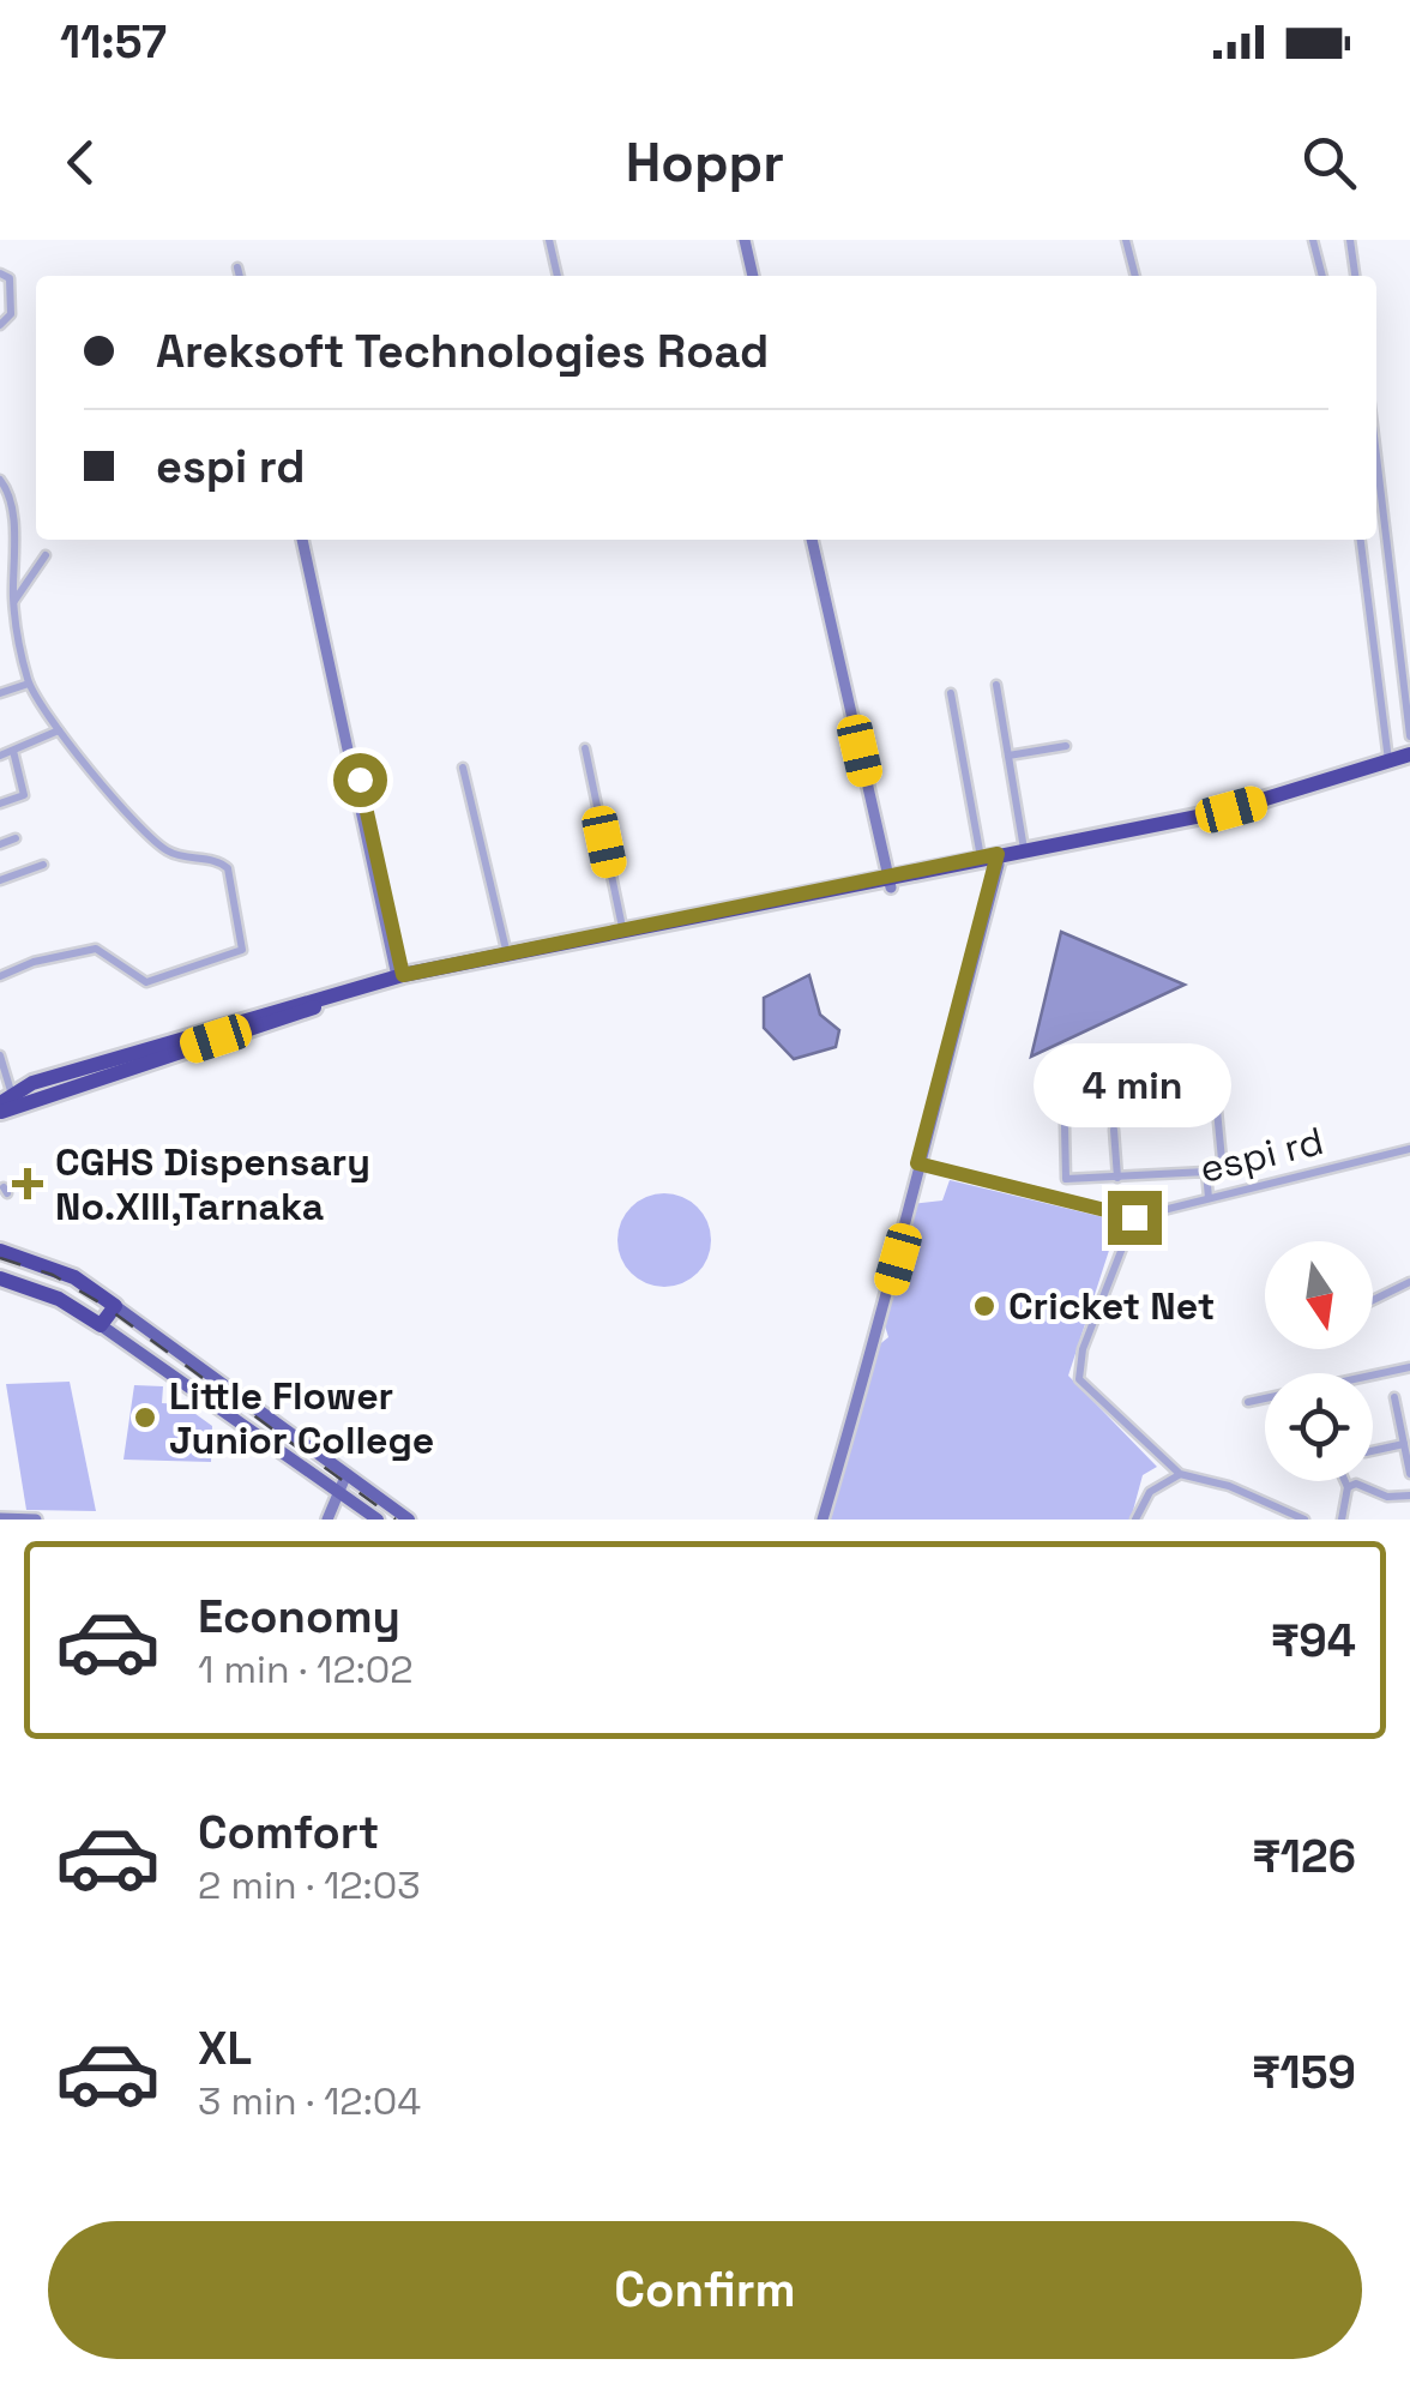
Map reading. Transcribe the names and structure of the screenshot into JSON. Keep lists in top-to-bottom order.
{
  "streets": {
    "street": ["espi rd"]
  },
  "places": {
    "health": ["CGHS Dispensary No.XIII,Tarnaka"],
    "other": ["Cricket Net", "Little Flower Junior College"]
  },
  "north": "bottom",
  "page": {
    "status": "11:57",
    "header": "Hoppr",
    "banner": ["Areksoft Technologies Road", "espi rd"],
    "bubble": "4 min",
    "list": [
      {
        "name": "Economy",
        "note": "1 min · 12:02",
        "value": "₹94"
      },
      {
        "name": "Comfort",
        "note": "2 min · 12:03",
        "value": "₹126"
      },
      {
        "name": "XL",
        "note": "3 min · 12:04",
        "value": "₹159"
      }
    ],
    "buttons": "Confirm"
  }
}
